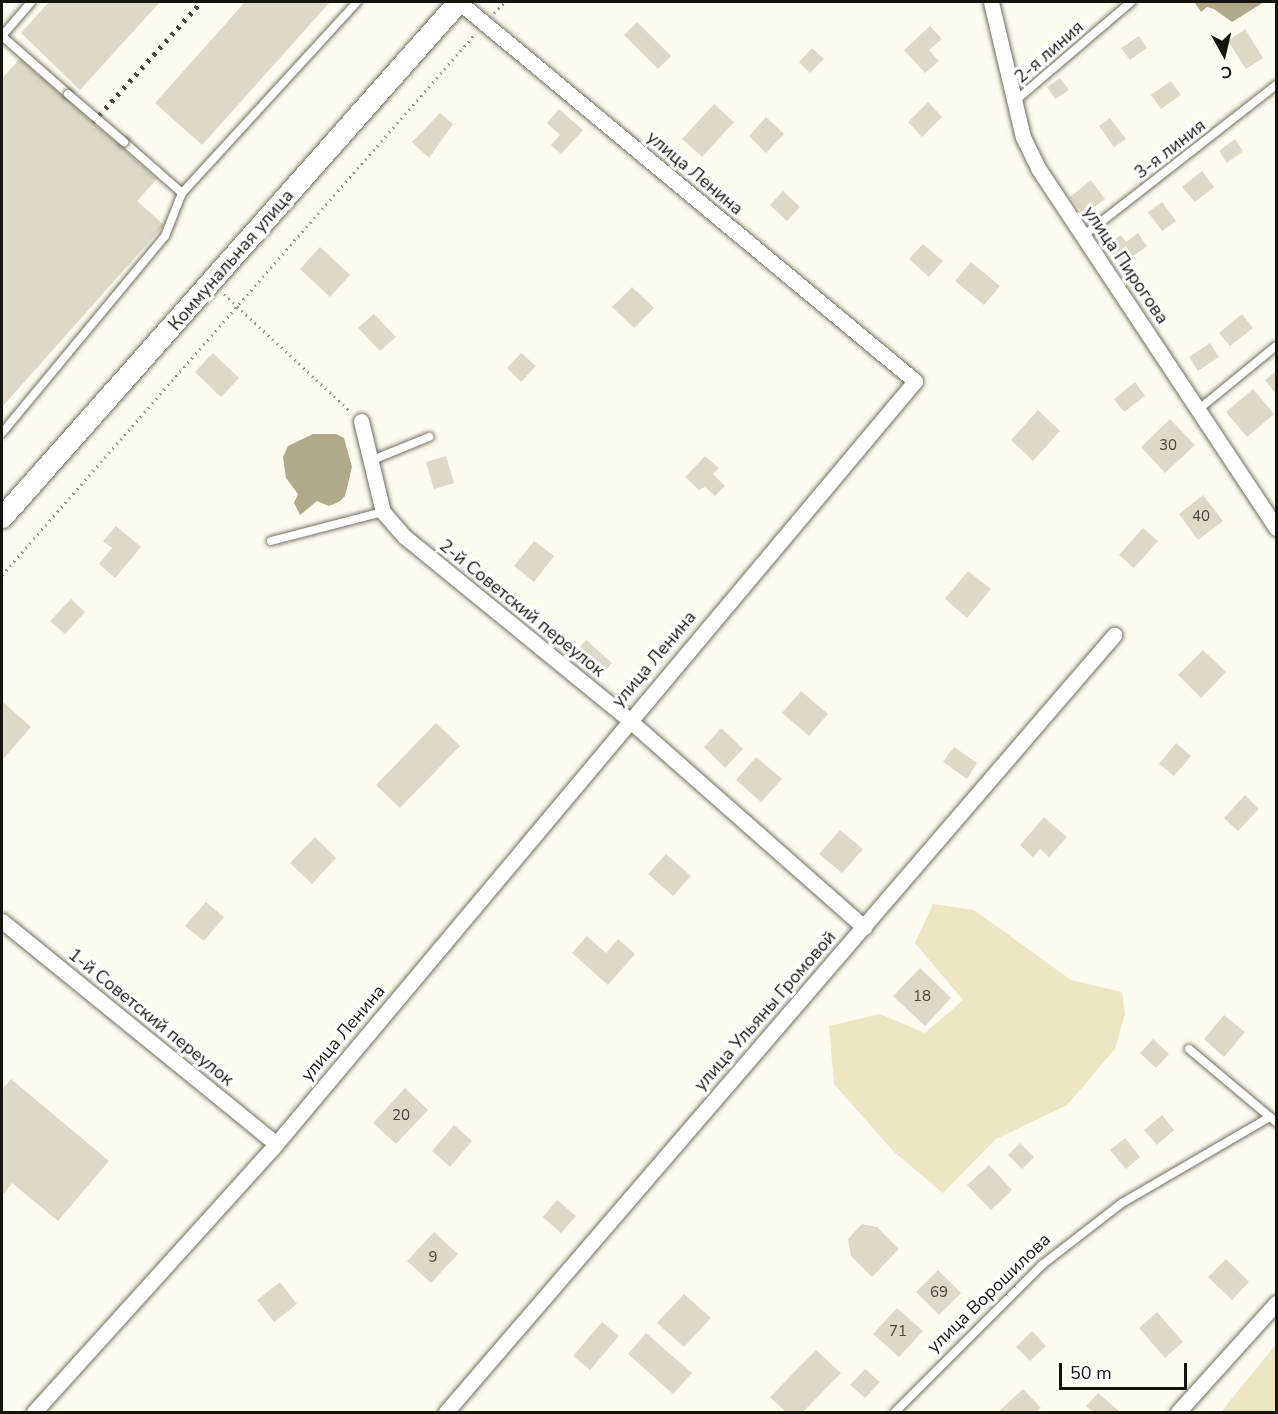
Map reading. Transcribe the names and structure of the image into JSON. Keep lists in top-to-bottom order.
{
  "streets": {
    "street": [
      "улица Ленина",
      "Коммунальная улица",
      "улица Пирогова",
      "2-й Советский переулок",
      "улица Ульяны Громовой",
      "1-й Советский переулок"
    ],
    "lane": ["2-я линия", "3-я линия", "улица Ворошилова"]
  },
  "crossings": [
    ["2-я линия", "улица Пирогова"],
    ["3-я линия", "улица Пирогова"],
    ["улица Ленина", "Коммунальная улица"],
    ["улица Ленина", "2-й Советский переулок"],
    ["улица Ленина", "1-й Советский переулок"],
    ["2-й Советский переулок", "улица Ульяны Громовой"]
  ],
  "house_numbers": [
    "30",
    "40",
    "18",
    "20",
    "9",
    "69",
    "71"
  ],
  "scale_bar": "50 m",
  "north": "bottom"
}
